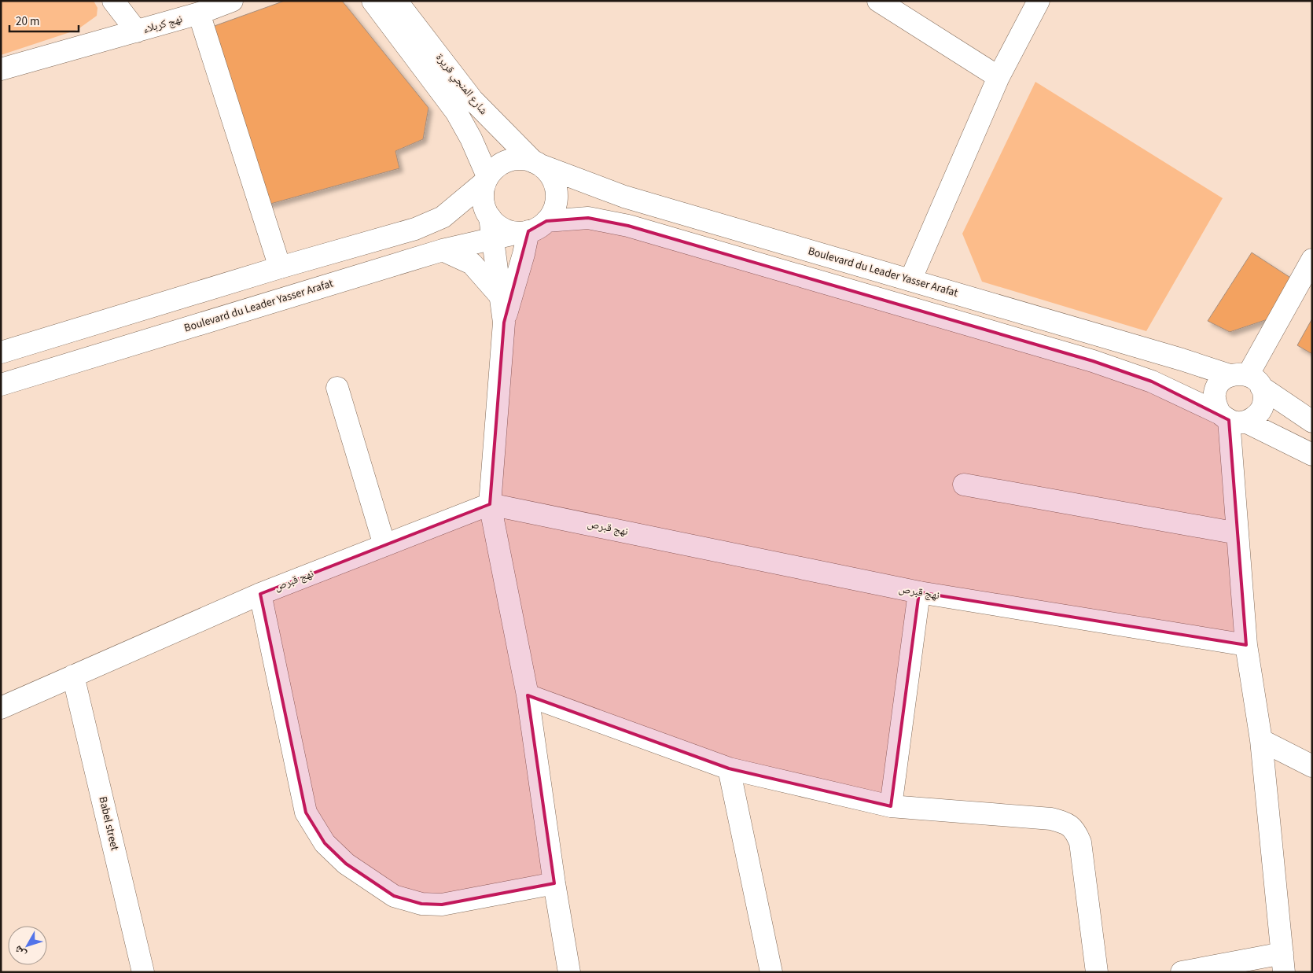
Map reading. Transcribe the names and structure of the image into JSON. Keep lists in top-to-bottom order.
{
  "streets": {
    "street": [
      "نهج كربلاء",
      "شارع المنجي قريرة",
      "Boulevard du Leader Yasser Arafat",
      "نهج قبرص",
      "Babel street"
    ]
  },
  "crossings": [
    ["شارع المنجي قريرة", "Boulevard du Leader Yasser Arafat"],
    ["نهج قبرص", "Babel street"]
  ],
  "scale_bar": "20 m",
  "north": "bottom left"
}
